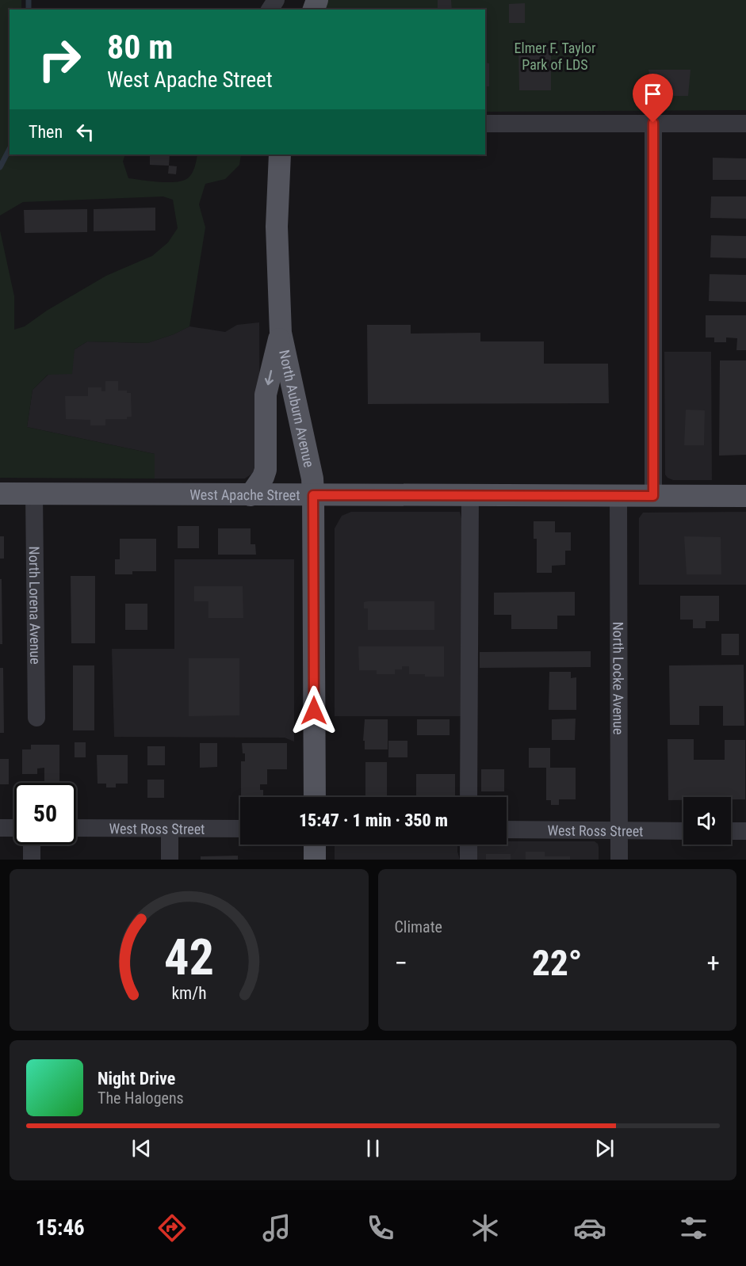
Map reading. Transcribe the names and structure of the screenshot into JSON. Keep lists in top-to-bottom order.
{
  "streets": {
    "main road": ["North Auburn Avenue", "West Apache Street"],
    "street": ["North Lorena Avenue", "North Locke Avenue", "West Ross Street"]
  },
  "crossings": [
    ["North Auburn Avenue", "West Apache Street"],
    ["West Apache Street", "North Lorena Avenue"],
    ["West Apache Street", "North Locke Avenue"],
    ["North Locke Avenue", "West Ross Street"]
  ],
  "parks": ["Elmer F. Taylor Park of LDS"],
  "page": {
    "turn": ["80 m", "West Apache Street"],
    "then": "Then",
    "limit": "50",
    "trip": "15:47 · 1 min · 350 m",
    "tile": "Climate",
    "heat": ["−", "22°", "+"],
    "song": ["Night Drive", "The Halogens"],
    "tabs": "15:46",
    "gauge": ["42", "km/h"]
  }
}
